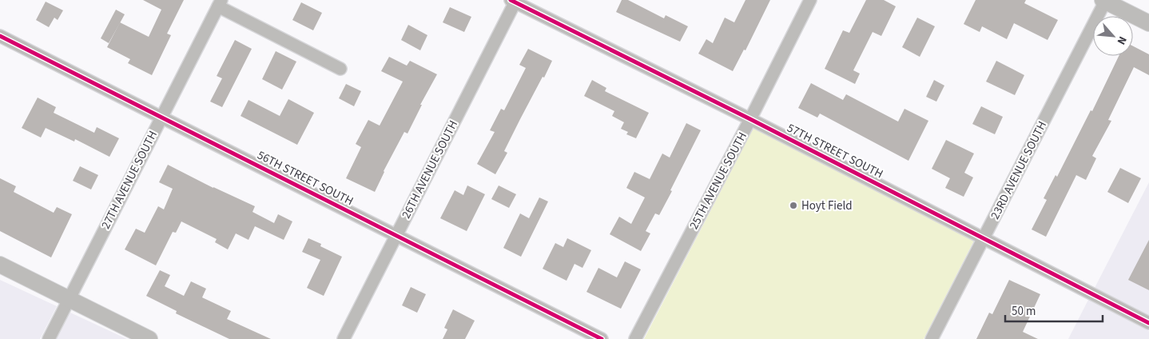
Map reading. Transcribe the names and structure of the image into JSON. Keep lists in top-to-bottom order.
{
  "streets": {
    "street": [
      "57TH STREET SOUTH",
      "26TH AVENUE SOUTH",
      "23RD AVENUE SOUTH",
      "56TH STREET SOUTH",
      "27TH AVENUE SOUTH",
      "25TH AVENUE SOUTH"
    ]
  },
  "crossings": [
    ["57TH STREET SOUTH", "26TH AVENUE SOUTH"],
    ["57TH STREET SOUTH", "23RD AVENUE SOUTH"],
    ["57TH STREET SOUTH", "25TH AVENUE SOUTH"],
    ["26TH AVENUE SOUTH", "56TH STREET SOUTH"],
    ["56TH STREET SOUTH", "27TH AVENUE SOUTH"]
  ],
  "places": ["Hoyt Field"],
  "scale_bar": "50 m",
  "north": "bottom right"
}
